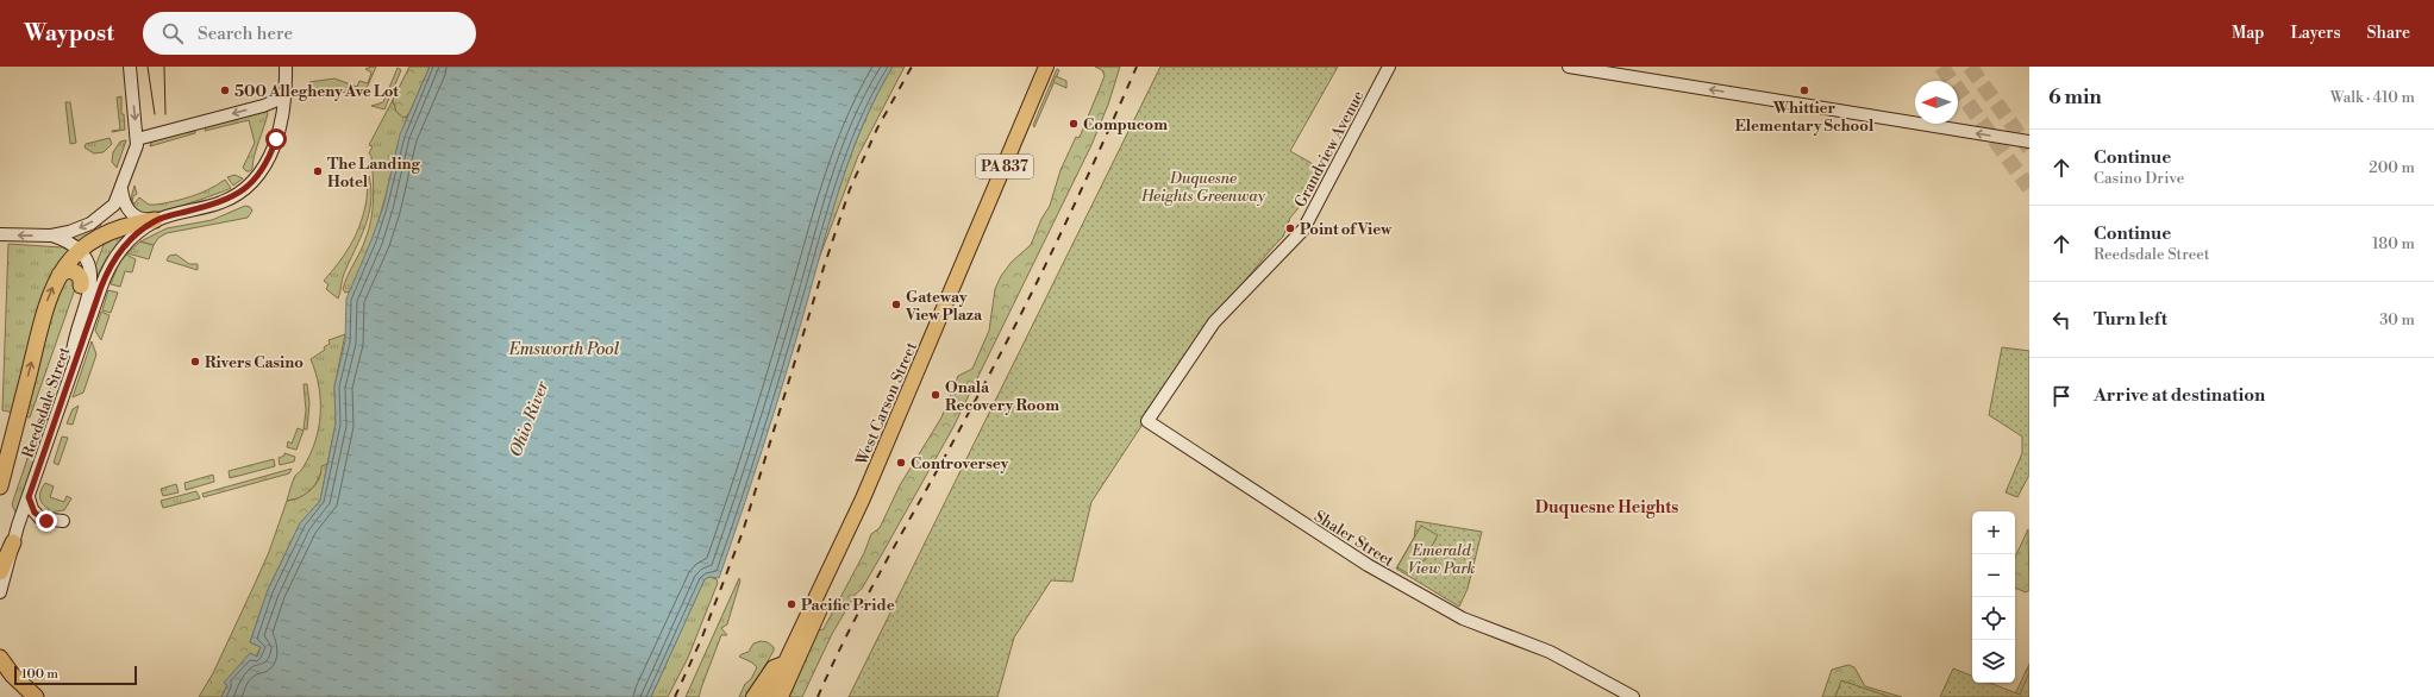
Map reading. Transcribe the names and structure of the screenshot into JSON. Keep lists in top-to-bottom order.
{
  "streets": {
    "main road": ["PA 837", "West Carson Street"],
    "street": ["Grandview Avenue", "Reedsdale Street", "Shaler Street"]
  },
  "crossings": [
    ["Grandview Avenue", "Shaler Street"]
  ],
  "districts": ["Duquesne Heights"],
  "water": ["Emsworth Pool", "Ohio River"],
  "parks": ["Duquesne Heights Greenway", "Emerald View Park"],
  "places": [
    "500 Allegheny Ave Lot",
    "Whittier Elementary School",
    "Compucom",
    "The Landing Hotel",
    "Point of View",
    "Gateway View Plaza",
    "Rivers Casino",
    "Onala Recovery Room",
    "Controversey",
    "Pacific Pride"
  ],
  "scale_bar": "100 m",
  "north": "left",
  "page": {
    "header": "Waypost",
    "search": "Search here",
    "nav": ["Map", "Layers", "Share"],
    "heading": ["6 min", "Walk · 410 m"],
    "list": [
      ["Continue", "Casino Drive", "200 m"],
      ["Continue", "Reedsdale Street", "180 m"],
      ["Turn left", "30 m"],
      "Arrive at destination"
    ],
    "map_buttons": ["+", "−"],
    "scale": "100 m"
  }
}
